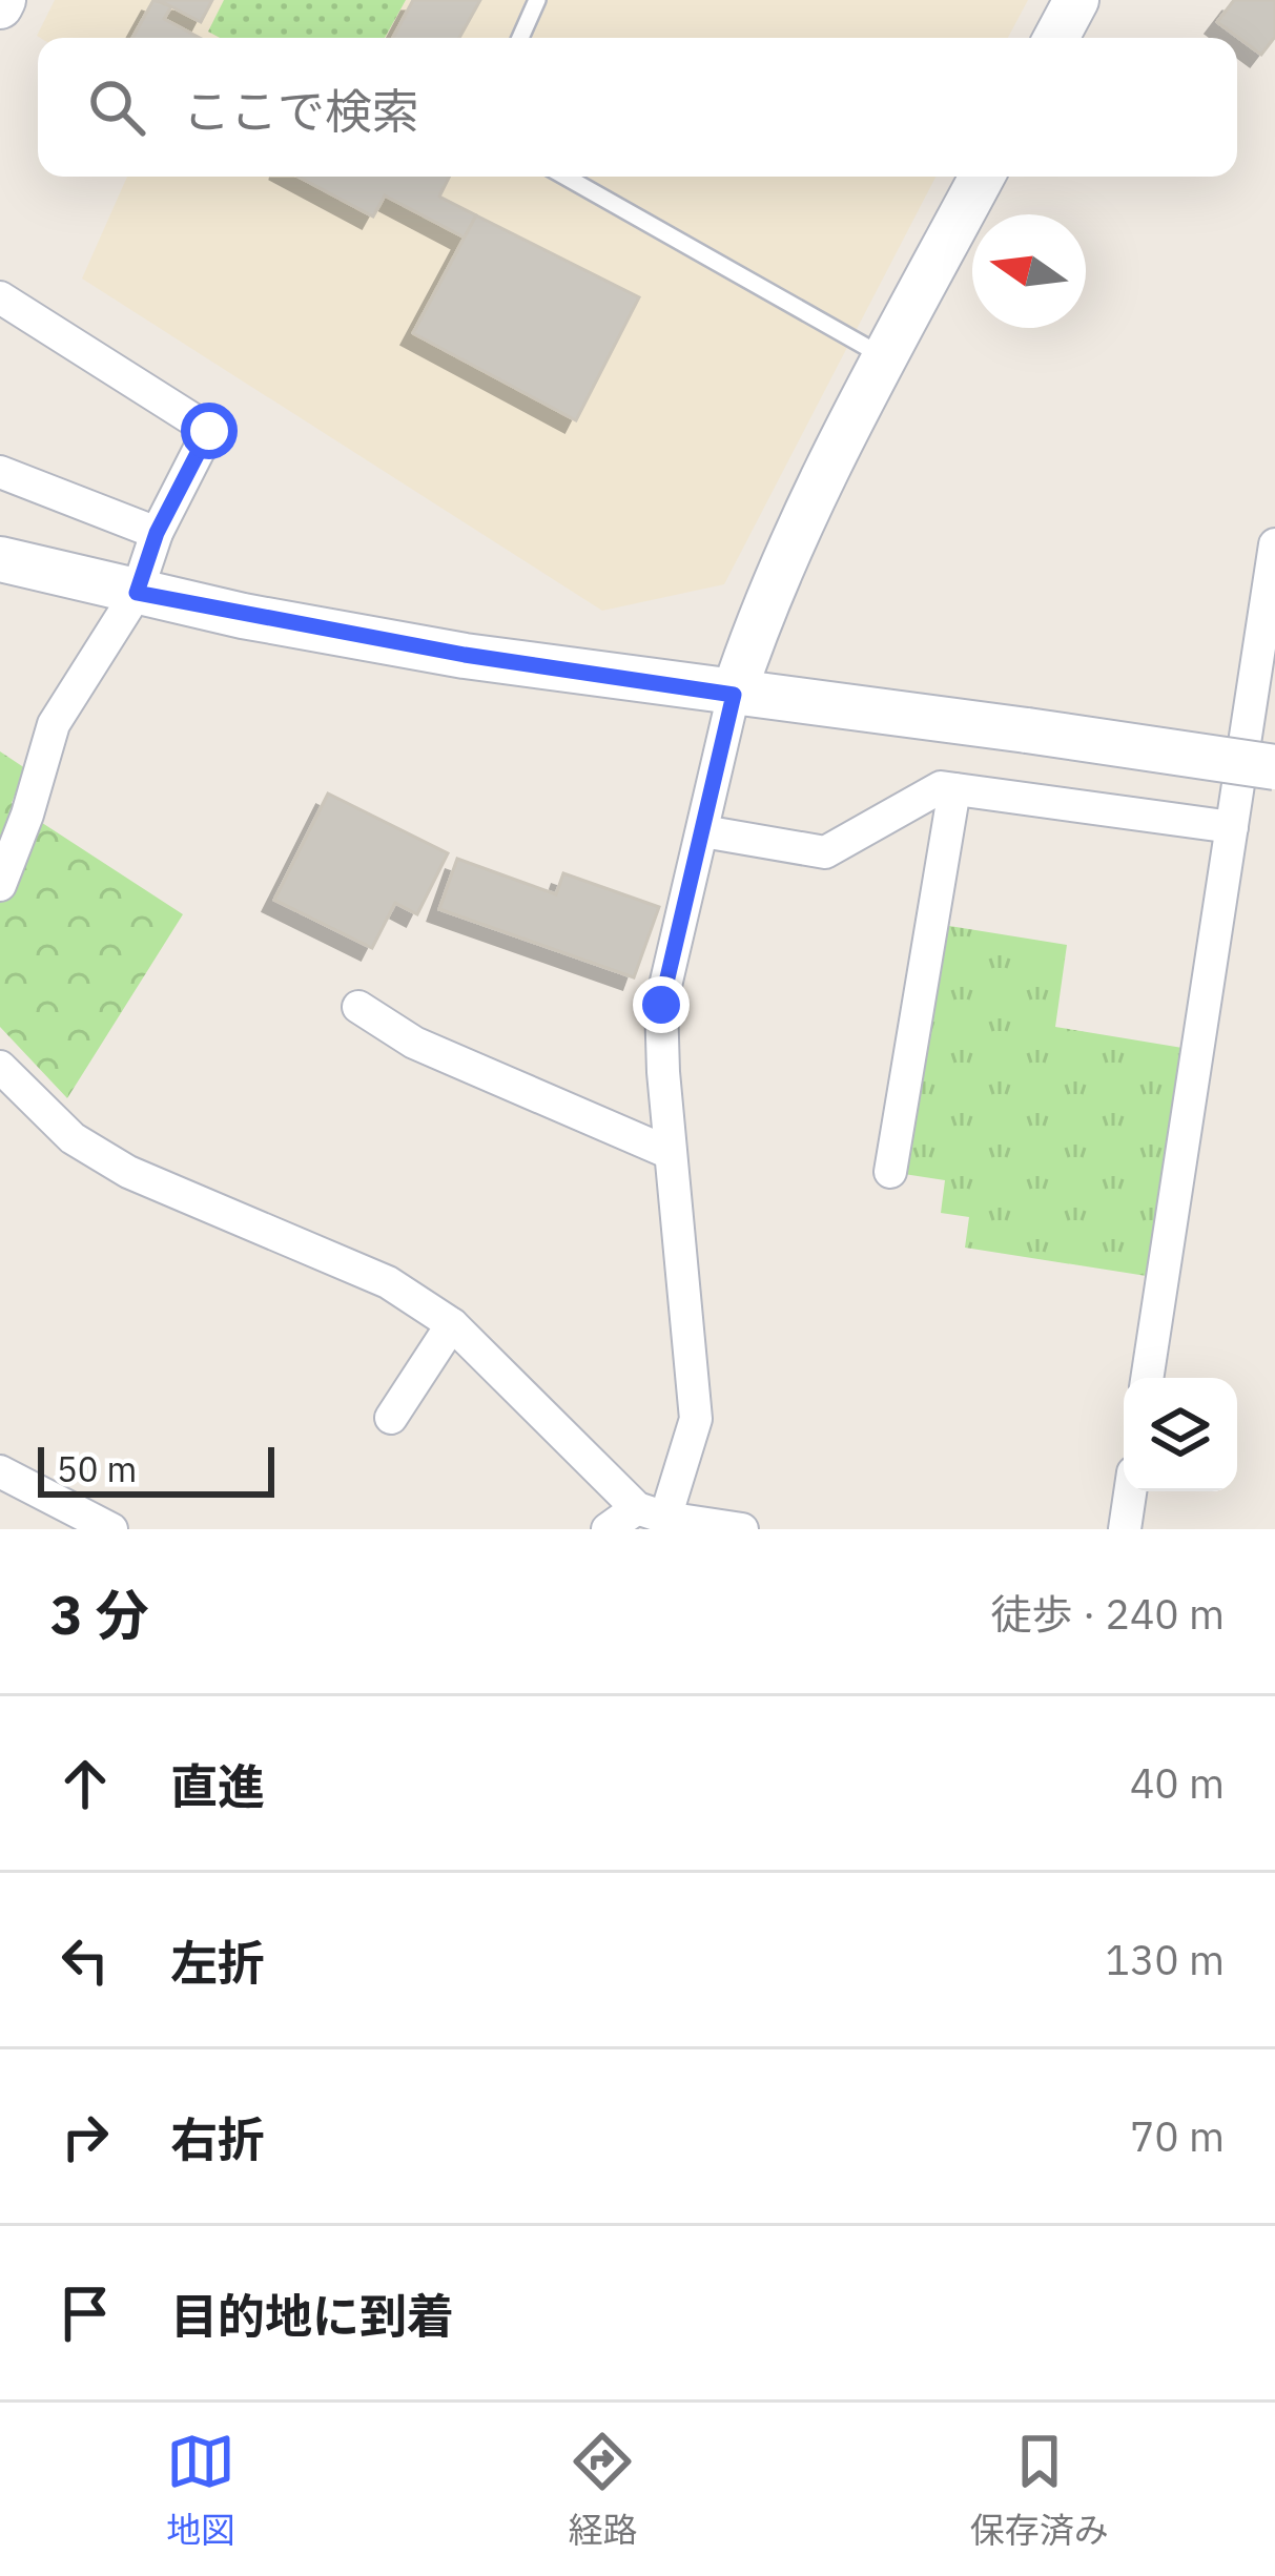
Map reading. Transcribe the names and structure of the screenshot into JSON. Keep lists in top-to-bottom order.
{
  "scale_bar": "50 m",
  "north": "left",
  "page": {
    "search": "ここで検索",
    "scale": "50 m",
    "heading": ["3 分", "徒歩 · 240 m"],
    "list": [
      ["直進", "40 m"],
      ["左折", "130 m"],
      ["右折", "70 m"],
      "目的地に到着"
    ],
    "nav": ["地図", "経路", "保存済み"]
  }
}
